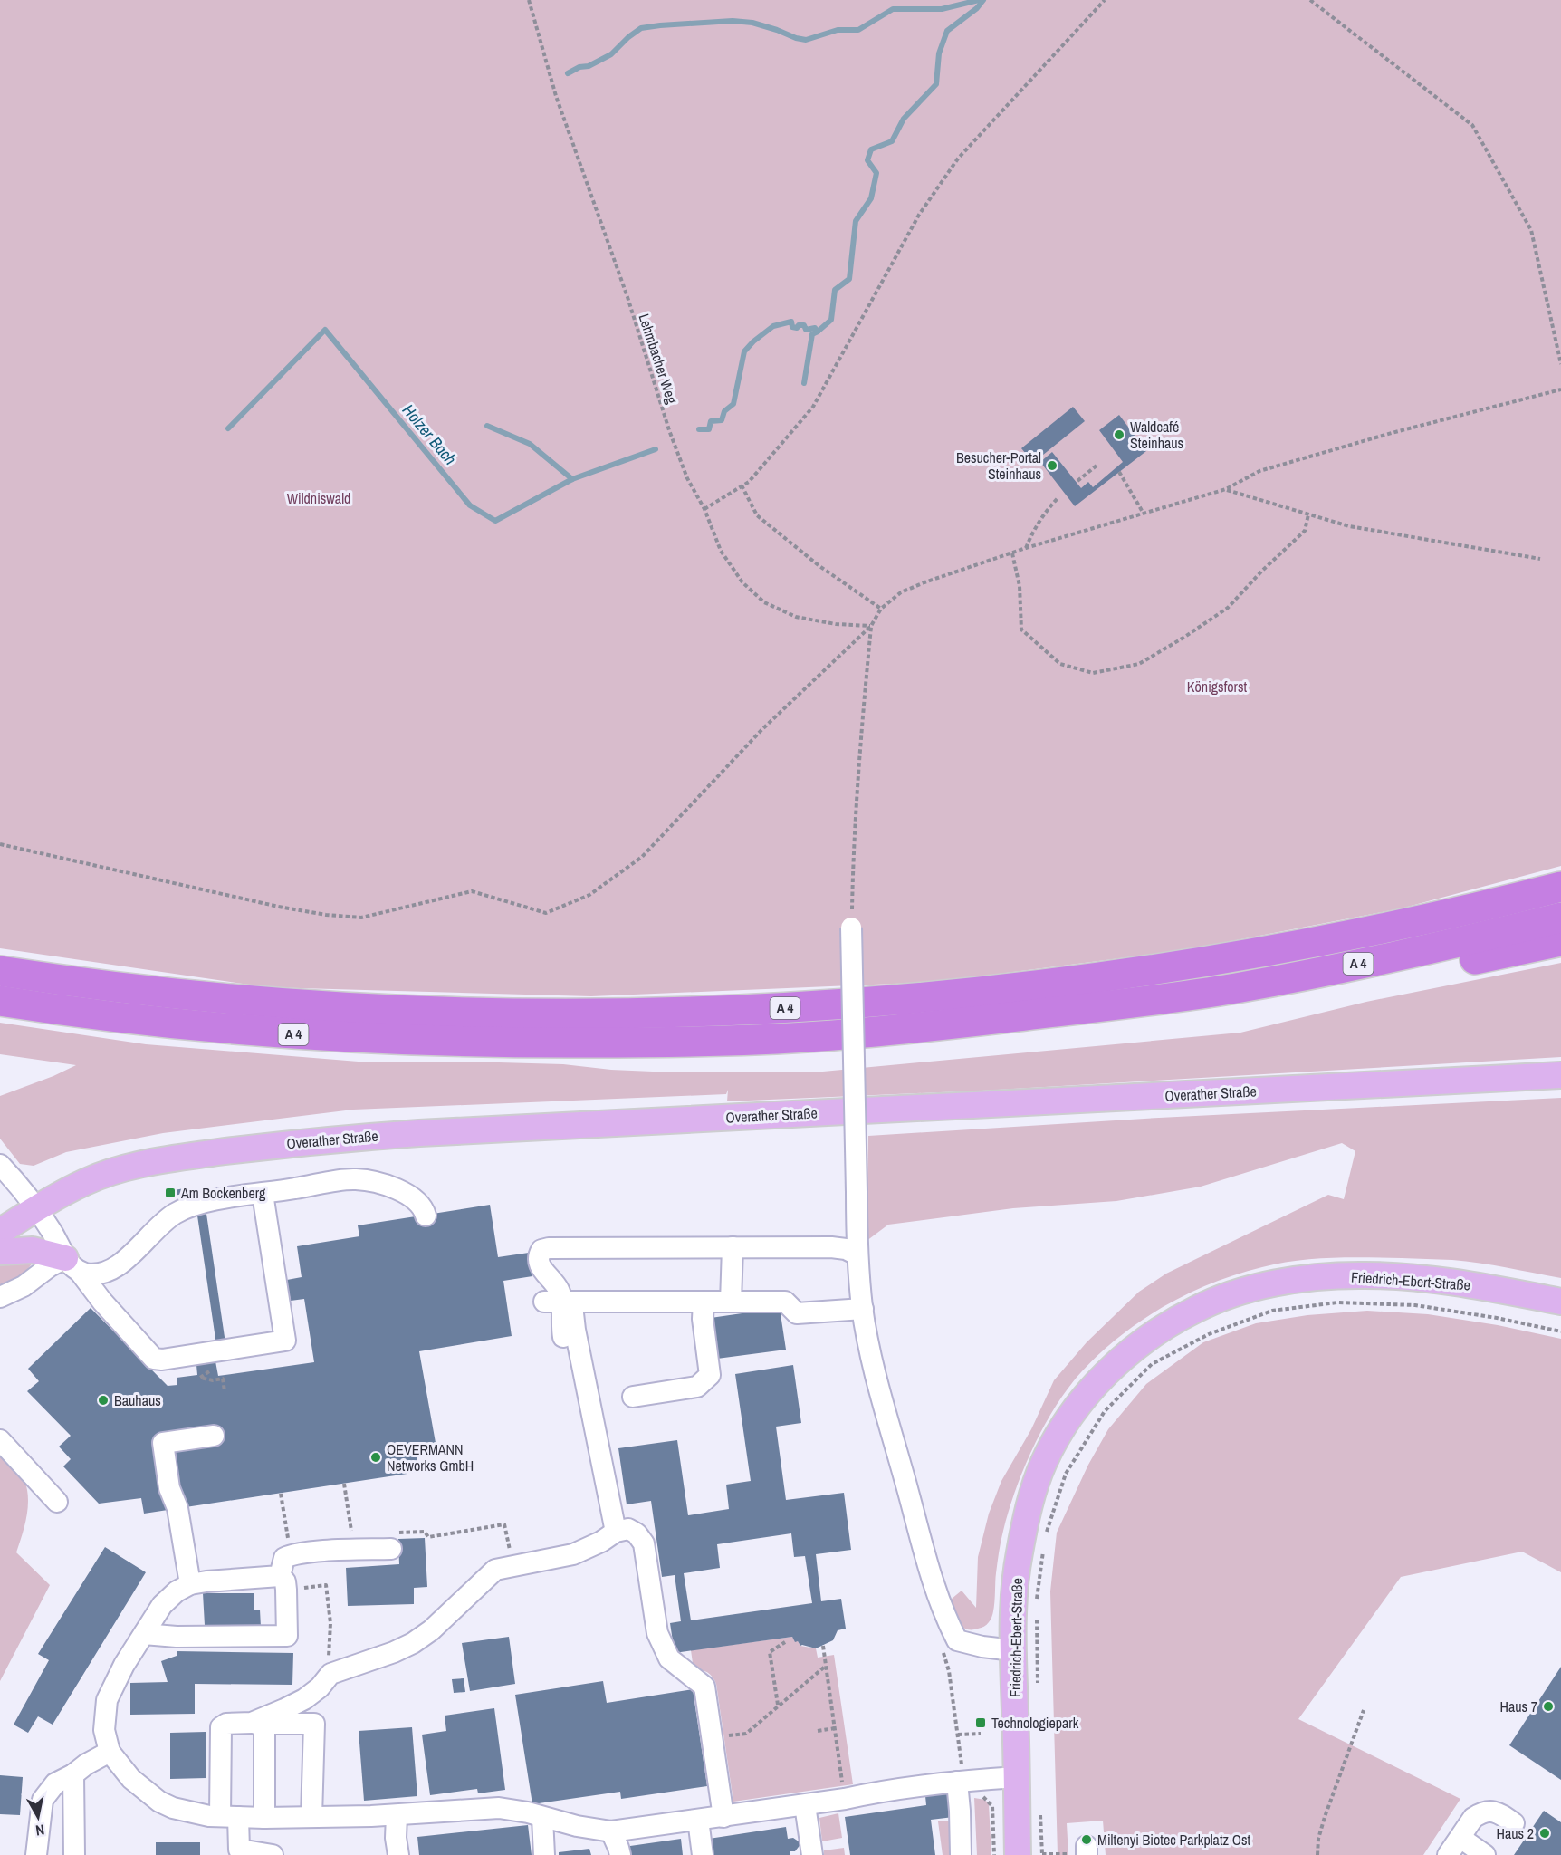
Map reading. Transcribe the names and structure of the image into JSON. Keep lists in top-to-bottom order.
{
  "streets": {
    "highway": ["A 4"],
    "main road": ["Overather Straße", "Friedrich-Ebert-Straße"],
    "path": ["Lehmbacher Weg"]
  },
  "water": ["Holzer Bach"],
  "parks": ["Wildniswald", "Königsforst"],
  "places": {
    "other": [
      "Waldcafé Steinhaus",
      "Besucher-Portal Steinhaus",
      "Bauhaus",
      "OEVERMANN Networks GmbH",
      "Haus 7",
      "Haus 2",
      "Miltenyi Biotec Parkplatz Ost"
    ],
    "transit": ["Am Bockenberg", "Technologiepark"]
  },
  "north": "bottom"
}
